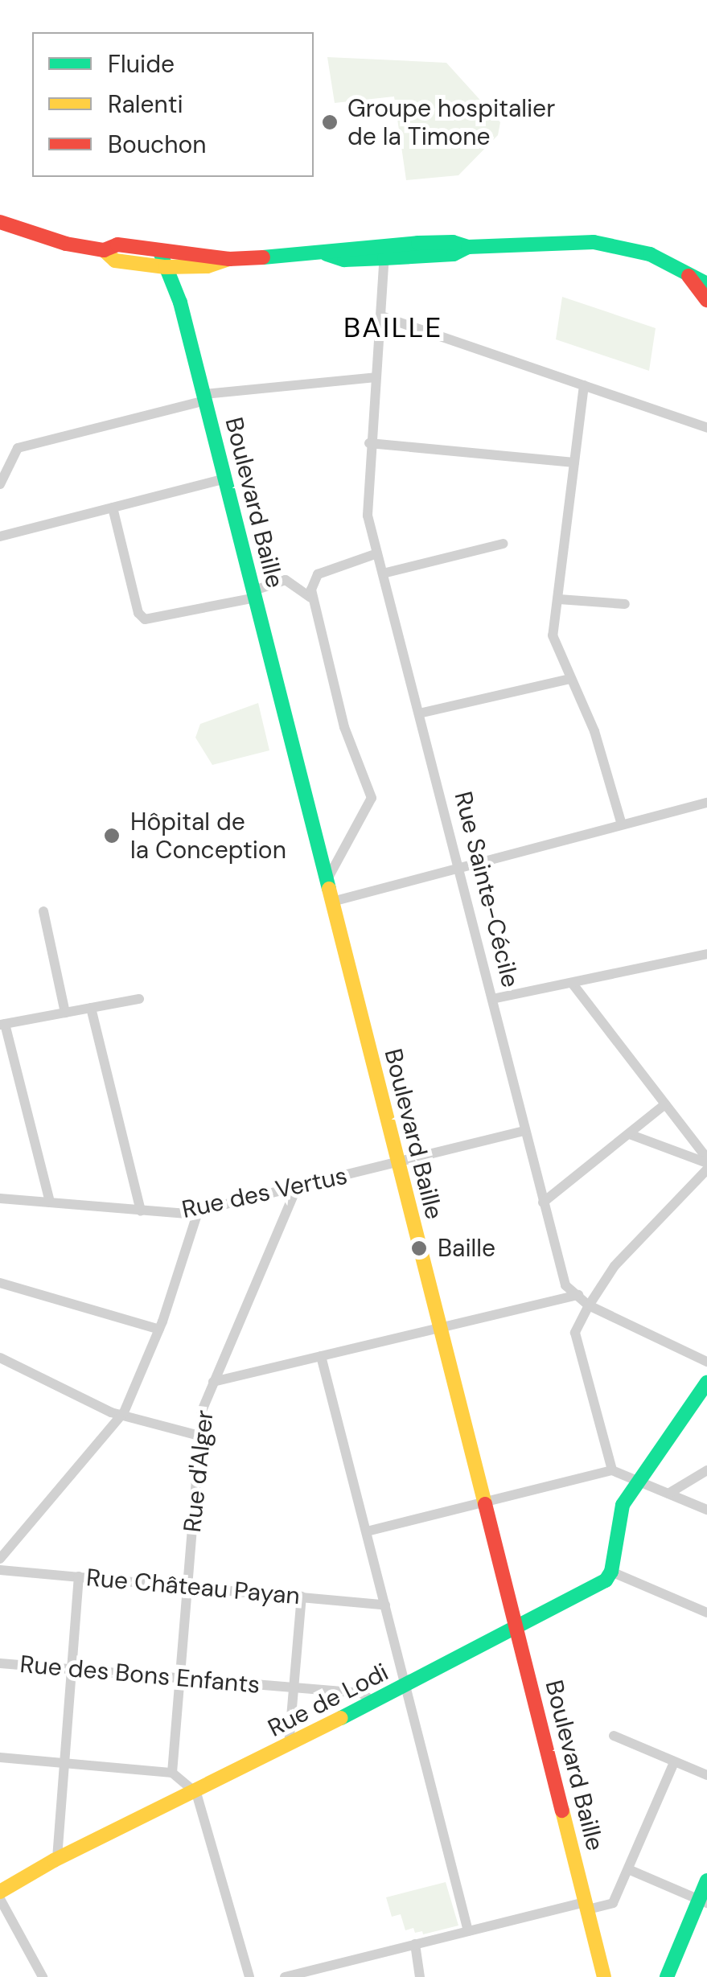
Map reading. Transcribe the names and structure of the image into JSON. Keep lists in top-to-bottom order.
{
  "streets": {
    "main road": ["Boulevard Baille", "Rue de Lodi"],
    "street": [
      "Rue Sainte-Cécile",
      "Rue des Vertus",
      "Rue d'Alger",
      "Rue Château Payan",
      "Rue des Bons Enfants"
    ]
  },
  "crossings": [
    ["Boulevard Baille", "Rue des Vertus"],
    ["Boulevard Baille", "Rue de Lodi"],
    ["Rue Sainte-Cécile", "Rue des Vertus"],
    ["Rue des Vertus", "Rue d'Alger"],
    ["Rue d'Alger", "Rue Château Payan"],
    ["Rue d'Alger", "Rue des Bons Enfants"],
    ["Rue des Bons Enfants", "Rue de Lodi"]
  ],
  "districts": ["BAILLE"],
  "places": ["Groupe hospitalier de la Timone", "Hôpital de la Conception", "Baille"],
  "legend": ["Fluide", "Ralenti", "Bouchon"]
}
